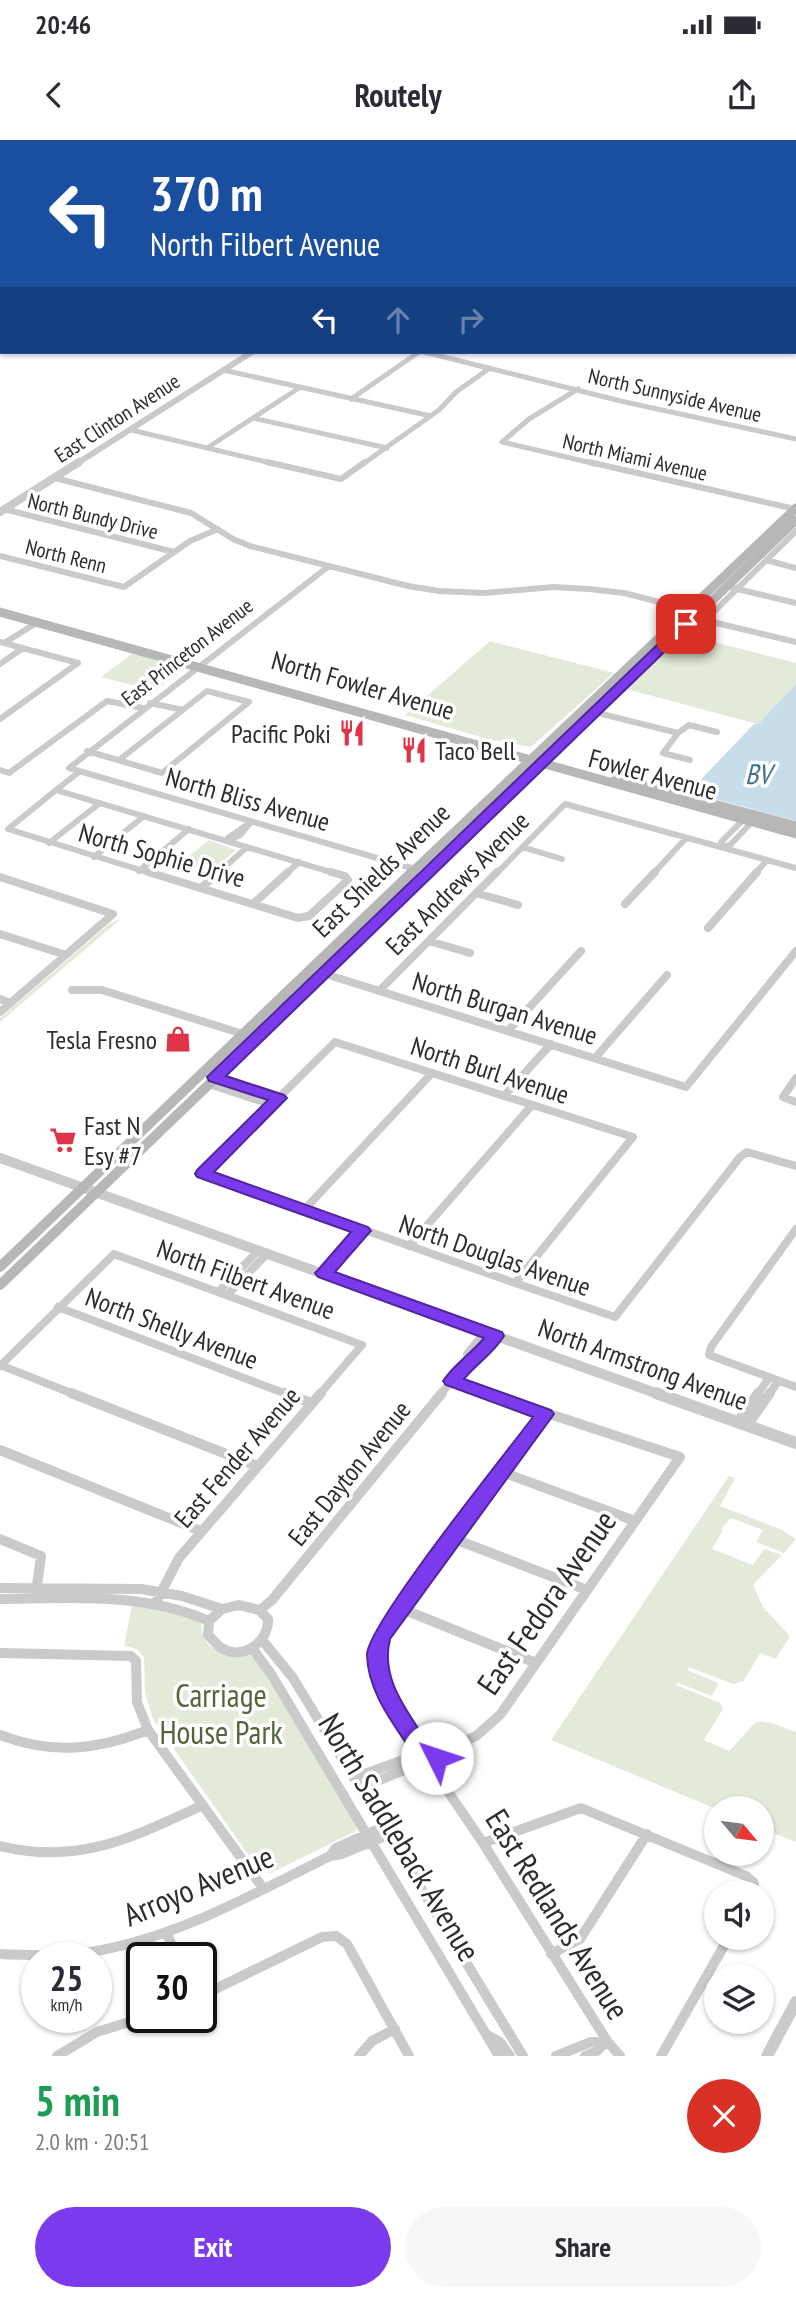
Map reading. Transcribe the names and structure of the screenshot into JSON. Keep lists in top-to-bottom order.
{
  "streets": {
    "main road": ["North Fowler Avenue", "Fowler Avenue", "East Shields Avenue"],
    "street": [
      "North Sunnyside Avenue",
      "East Clinton Avenue",
      "North Miami Avenue",
      "North Bundy Drive",
      "North Renn",
      "East Princeton Avenue",
      "North Bliss Avenue",
      "North Sophie Drive",
      "East Andrews Avenue",
      "North Burgan Avenue",
      "North Burl Avenue",
      "North Douglas Avenue",
      "North Filbert Avenue",
      "North Shelly Avenue",
      "North Armstrong Avenue",
      "East Fender Avenue",
      "East Dayton Avenue",
      "East Fedora Avenue",
      "North Saddleback Avenue",
      "Arroyo Avenue",
      "East Redlands Avenue"
    ]
  },
  "crossings": [
    ["North Sunnyside Avenue", "North Miami Avenue"],
    ["East Clinton Avenue", "North Bundy Drive"],
    ["North Miami Avenue", "East Shields Avenue"],
    ["North Bundy Drive", "North Renn"],
    ["East Princeton Avenue", "North Fowler Avenue"],
    ["East Princeton Avenue", "North Bliss Avenue"],
    ["North Fowler Avenue", "Fowler Avenue"],
    ["North Fowler Avenue", "East Shields Avenue"],
    ["Fowler Avenue", "East Shields Avenue"],
    ["North Bliss Avenue", "East Shields Avenue"],
    ["East Shields Avenue", "North Burgan Avenue"],
    ["East Shields Avenue", "North Armstrong Avenue"],
    ["East Andrews Avenue", "North Burgan Avenue"],
    ["North Burl Avenue", "North Douglas Avenue"],
    ["North Filbert Avenue", "North Shelly Avenue"],
    ["North Filbert Avenue", "East Fender Avenue"],
    ["North Shelly Avenue", "East Fender Avenue"],
    ["North Armstrong Avenue", "East Dayton Avenue"],
    ["East Dayton Avenue", "North Saddleback Avenue"],
    ["East Fedora Avenue", "North Saddleback Avenue"],
    ["East Fedora Avenue", "East Redlands Avenue"],
    ["North Saddleback Avenue", "Arroyo Avenue"]
  ],
  "water": ["BV"],
  "parks": ["Carriage House Park"],
  "places": {
    "restaurant": ["Pacific Poki", "Taco Bell"],
    "shop": ["Tesla Fresno"],
    "supermarket": ["Fast N Esy #7"]
  },
  "north": "bottom right",
  "page": {
    "status": "20:46",
    "header": "Routely",
    "turn": ["370 m", "North Filbert Avenue"],
    "speed": "25 km/h",
    "limit": "30",
    "heading": ["5 min", "2.0 km · 20:51"],
    "buttons": ["Exit", "Share"]
  }
}
